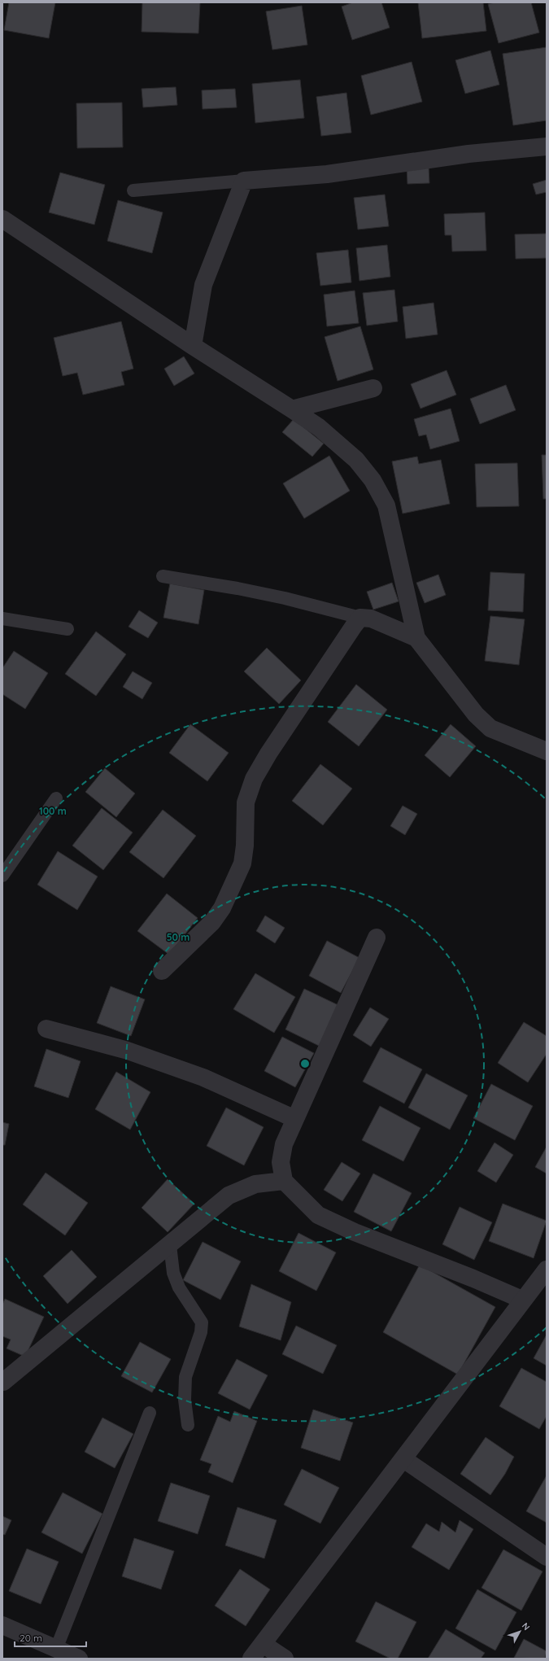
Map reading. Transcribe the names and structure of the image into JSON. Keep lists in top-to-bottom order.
{
  "scale_bar": "20 m",
  "north": "top right",
  "rings": ["100 m", "50 m"]
}
